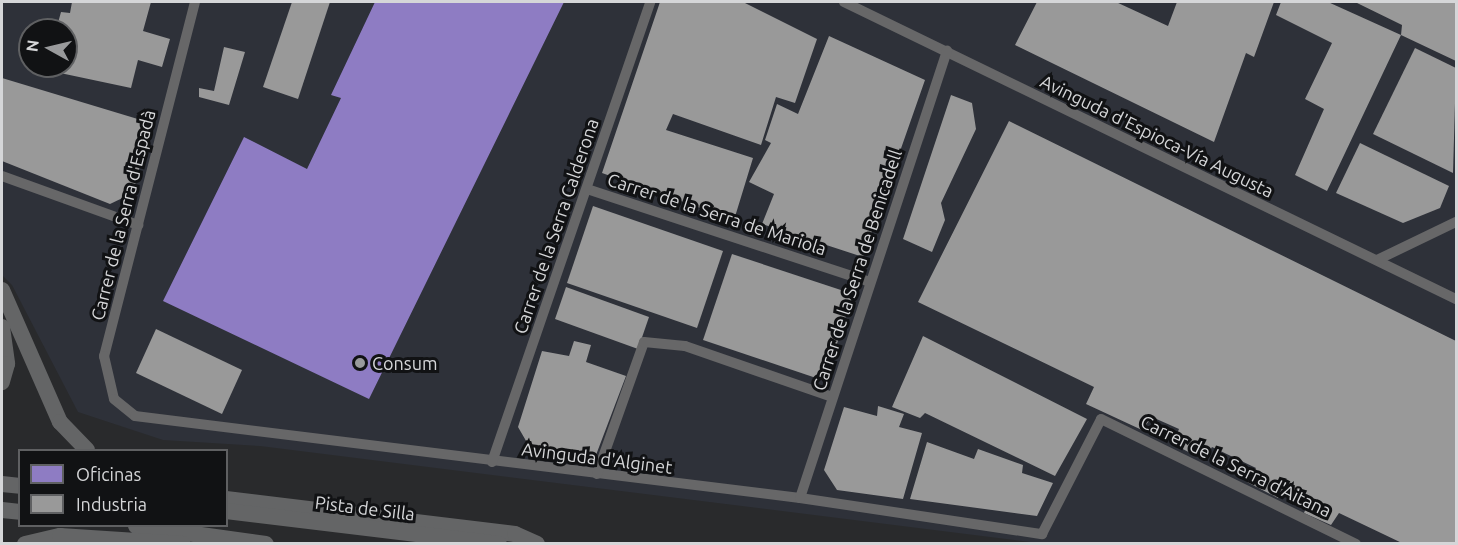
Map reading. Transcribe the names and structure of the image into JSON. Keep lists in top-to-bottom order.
{
  "streets": {
    "highway": ["Pista de Silla"],
    "street": [
      "Avinguda d'Espioca-Vía Augusta",
      "Carrer de la Serra de Mariola",
      "Carrer de la Serra d'Espadà",
      "Carrer de la Serra Calderona",
      "Carrer de la Serra de Benicadell",
      "Avinguda d'Alginet",
      "Carrer de la Serra d'Aitana"
    ]
  },
  "crossings": [
    ["Avinguda d'Espioca-Vía Augusta", "Carrer de la Serra de Benicadell"],
    ["Carrer de la Serra de Mariola", "Carrer de la Serra Calderona"],
    ["Carrer de la Serra de Mariola", "Carrer de la Serra de Benicadell"],
    ["Carrer de la Serra d'Espadà", "Avinguda d'Alginet"],
    ["Carrer de la Serra Calderona", "Avinguda d'Alginet"],
    ["Carrer de la Serra de Benicadell", "Avinguda d'Alginet"],
    ["Avinguda d'Alginet", "Carrer de la Serra d'Aitana"]
  ],
  "places": ["Consum"],
  "legend": ["Oficinas", "Industria"],
  "north": "left"
}
